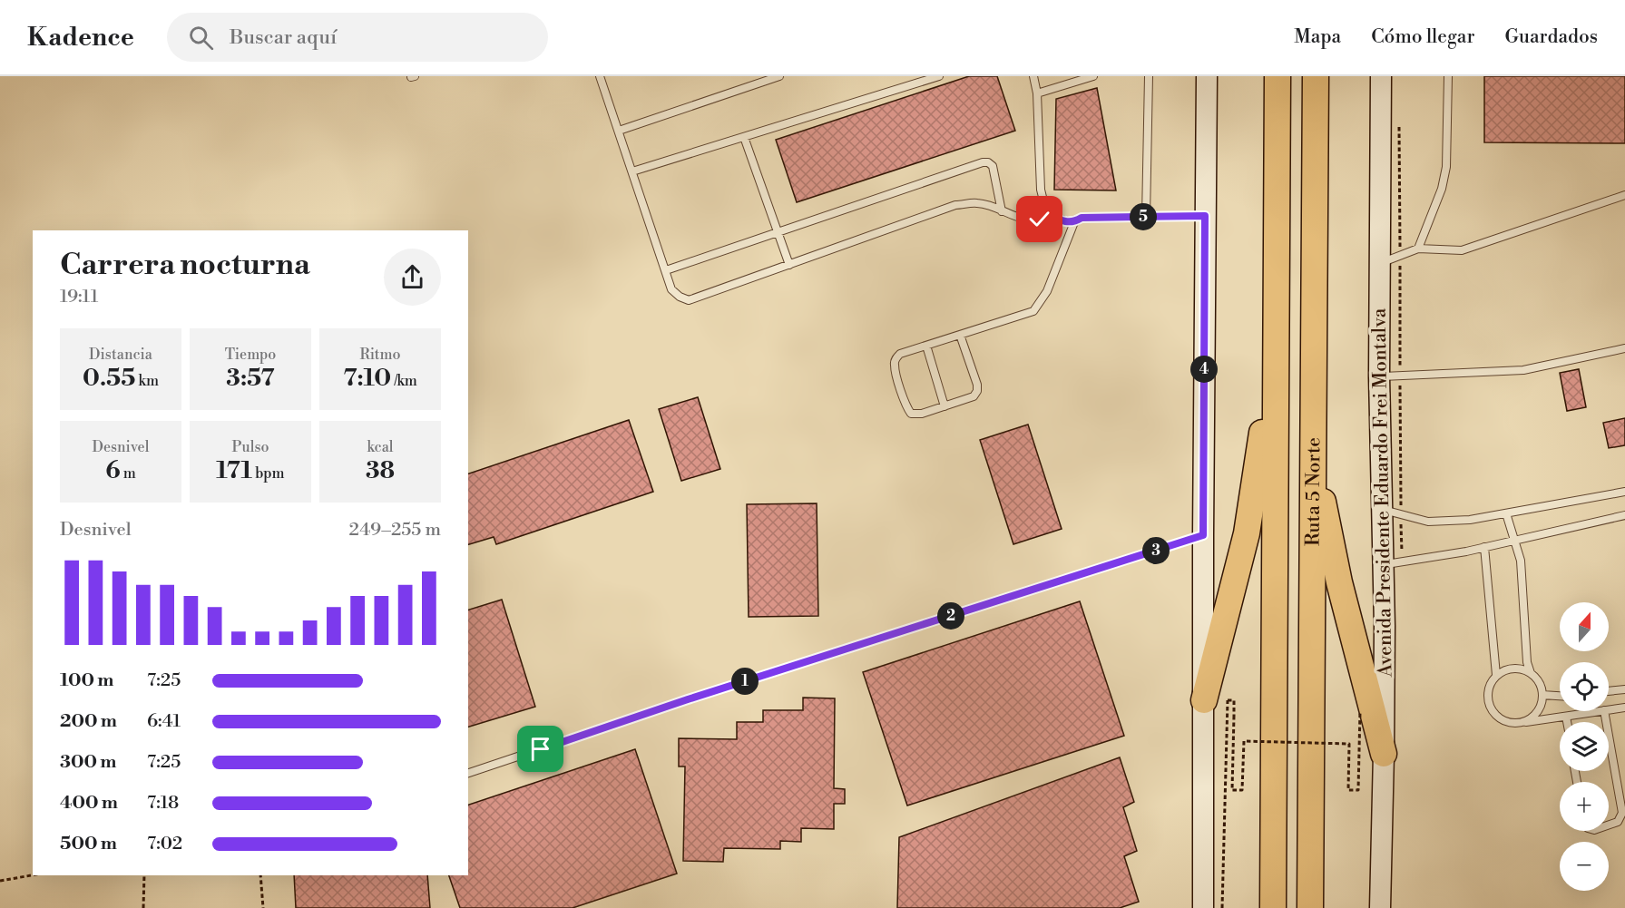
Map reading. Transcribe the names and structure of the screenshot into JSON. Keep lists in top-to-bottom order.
{
  "streets": {
    "highway": ["Ruta 5 Norte"],
    "street": ["Avenida Presidente Eduardo Frei Montalva"]
  },
  "north": "top",
  "page": {
    "header": "Kadence",
    "search": "Buscar aquí",
    "nav": ["Mapa", "Cómo llegar", "Guardados"],
    "pins": [
      "5",
      "4",
      "3",
      "2",
      "1"
    ],
    "heading": ["Carrera nocturna", "19:11"],
    "stats": [
      ["Distancia", "0.55 km"],
      ["Tiempo", "3:57"],
      ["Ritmo", "7:10 /km"],
      ["Desnivel", "6 m"],
      ["Pulso", "171 bpm"],
      ["kcal", "38"]
    ],
    "chart": ["Desnivel", "249–255 m"],
    "map_buttons": ["+", "−"],
    "list": [
      {
        "name": "100 m",
        "note": "7:25"
      },
      {
        "name": "200 m",
        "note": "6:41"
      },
      {
        "name": "300 m",
        "note": "7:25"
      },
      {
        "name": "400 m",
        "note": "7:18"
      },
      {
        "name": "500 m",
        "note": "7:02"
      }
    ]
  }
}
